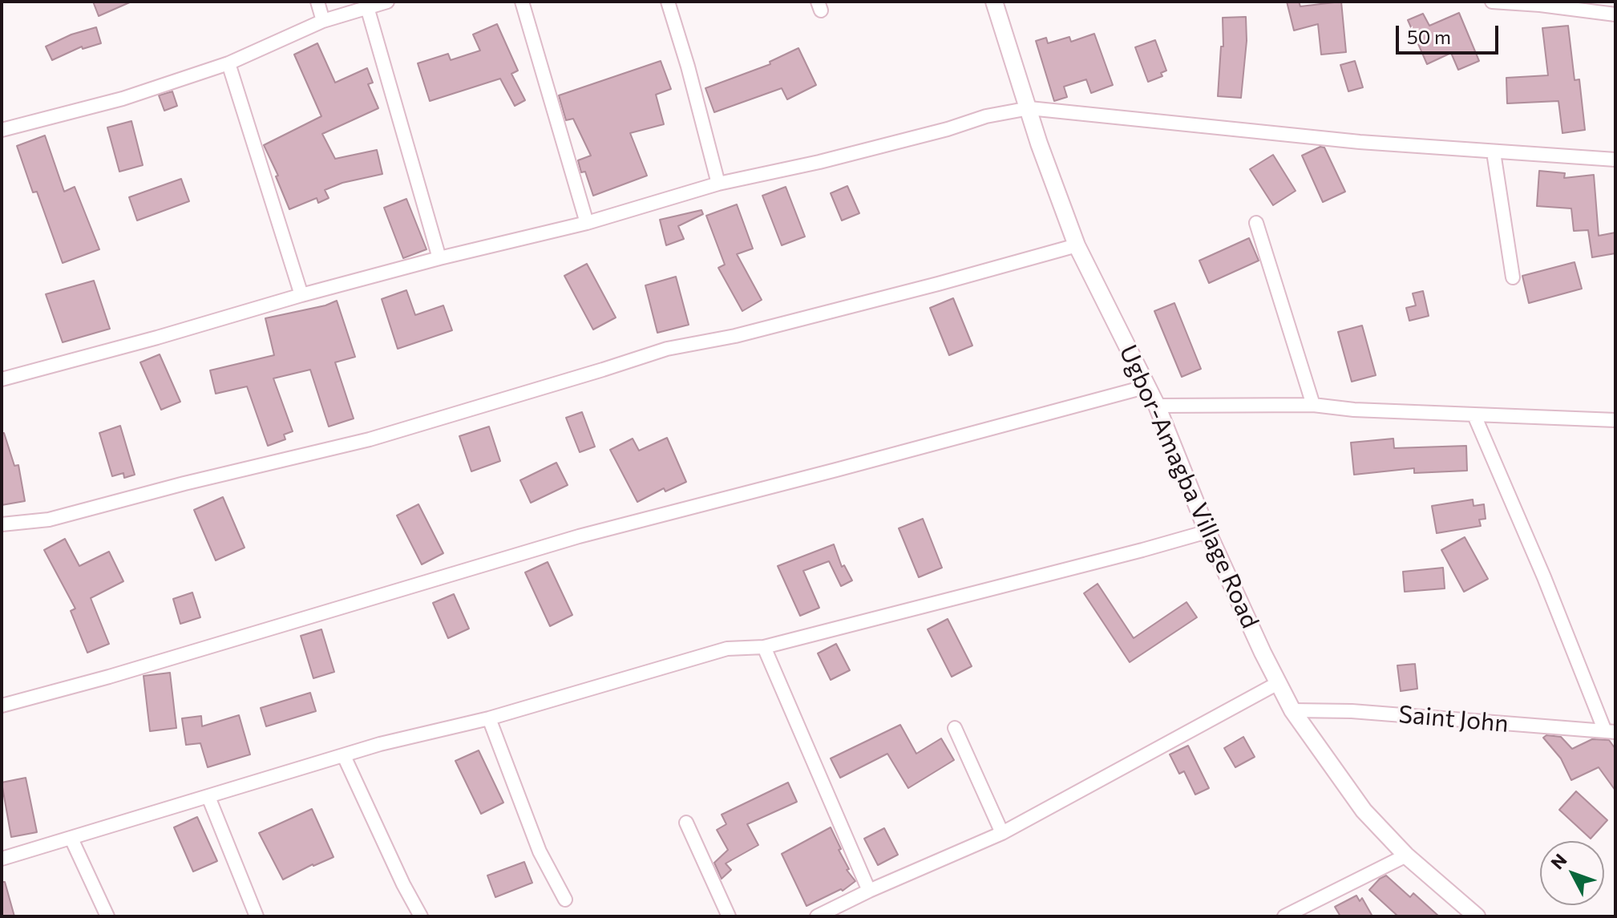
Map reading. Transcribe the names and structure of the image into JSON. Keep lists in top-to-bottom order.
{
  "streets": {
    "street": ["Ugbor-Amagba Village Road", "Saint John"]
  },
  "crossings": [
    ["Ugbor-Amagba Village Road", "Saint John"]
  ],
  "scale_bar": "50 m",
  "north": "top left"
}
